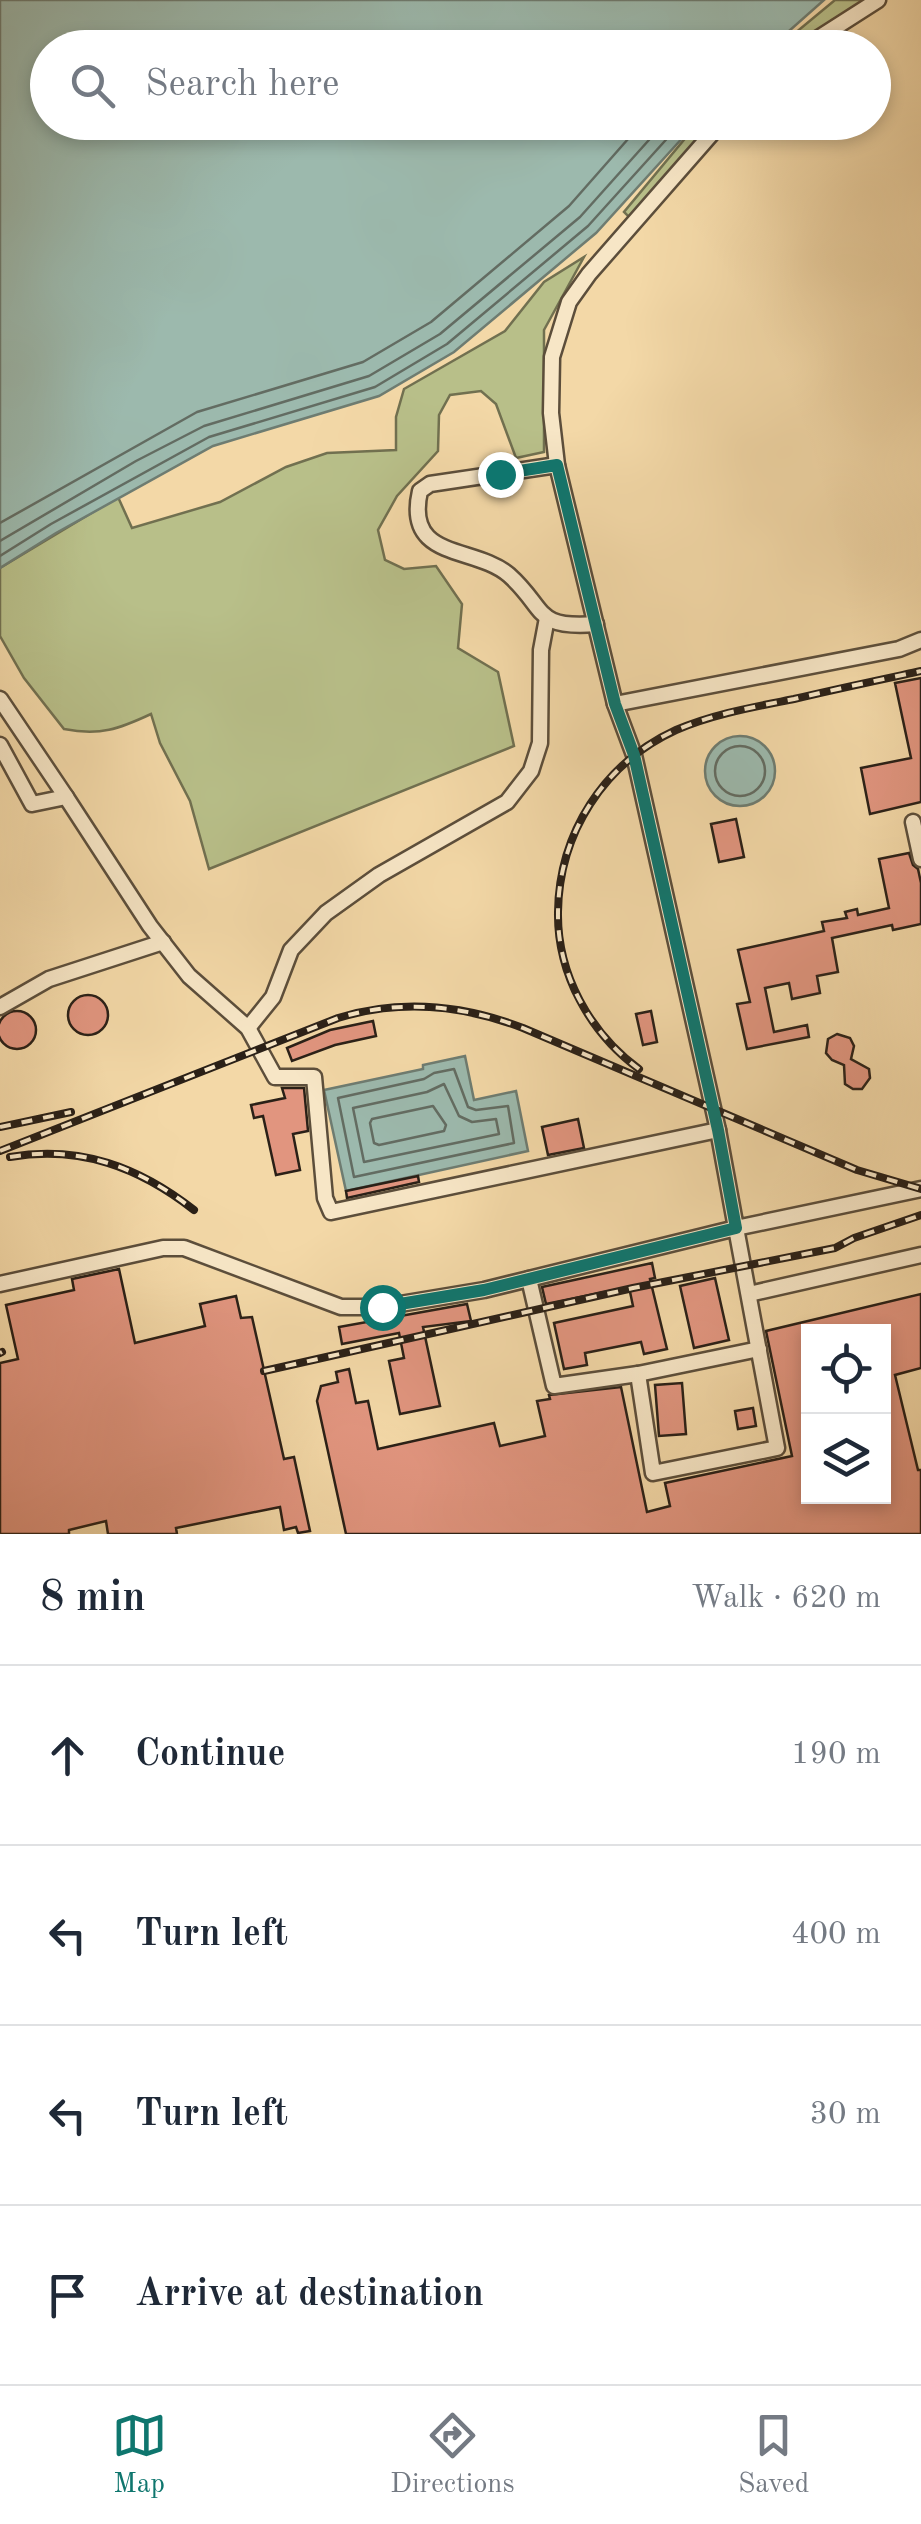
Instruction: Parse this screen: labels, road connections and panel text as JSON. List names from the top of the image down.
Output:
{
  "page": {
    "search": "Search here",
    "heading": ["8 min", "Walk · 620 m"],
    "list": [
      ["Continue", "190 m"],
      ["Turn left", "400 m"],
      ["Turn left", "30 m"],
      "Arrive at destination"
    ],
    "nav": ["Map", "Directions", "Saved"]
  }
}
